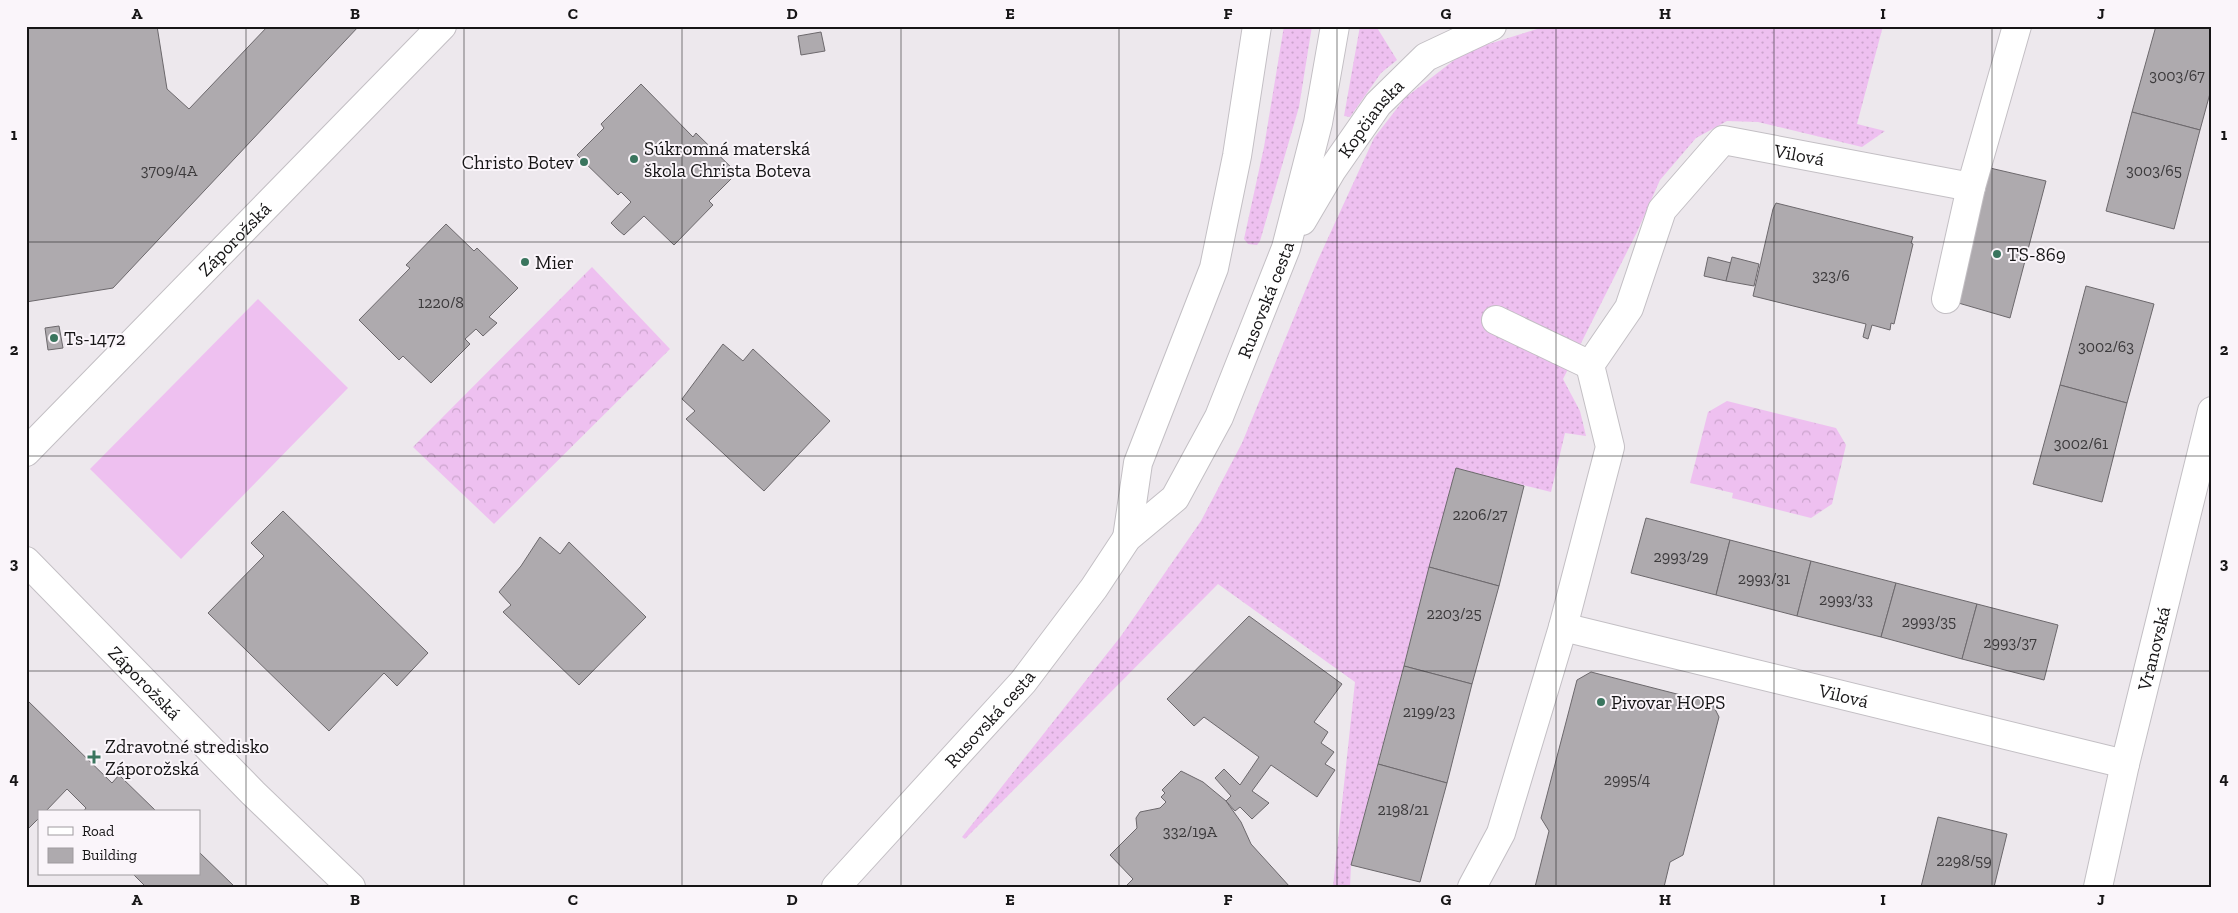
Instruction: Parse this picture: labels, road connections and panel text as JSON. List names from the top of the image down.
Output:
{
  "streets": {
    "street": [
      "Kopčianska",
      "Vilová",
      "Záporožská",
      "Rusovská cesta",
      "Vranovská"
    ]
  },
  "crossings": [
    ["Kopčianska", "Rusovská cesta"],
    ["Vilová", "Vranovská"]
  ],
  "places": {
    "other": [
      "Súkromná materská škola Christa Boteva",
      "Christo Botev",
      "TS-869",
      "Mier",
      "Ts-1472",
      "Pivovar HOPS"
    ],
    "health": ["Zdravotné stredisko Záporožská"]
  },
  "house_numbers": [
    "3003/67",
    "3709/4A",
    "3003/65",
    "323/6",
    "1220/8",
    "3002/63",
    "3002/61",
    "2206/27",
    "2993/29",
    "2993/31",
    "2993/33",
    "2203/25",
    "2993/35",
    "2993/37",
    "2199/23",
    "2995/4",
    "2198/21",
    "332/19A",
    "2298/59"
  ],
  "legend": ["Road", "Building"],
  "grid": {
    "columns": [
      "A",
      "B",
      "C",
      "D",
      "E",
      "F",
      "G",
      "H",
      "I",
      "J"
    ],
    "rows": [
      "1",
      "2",
      "3",
      "4"
    ]
  }
}
